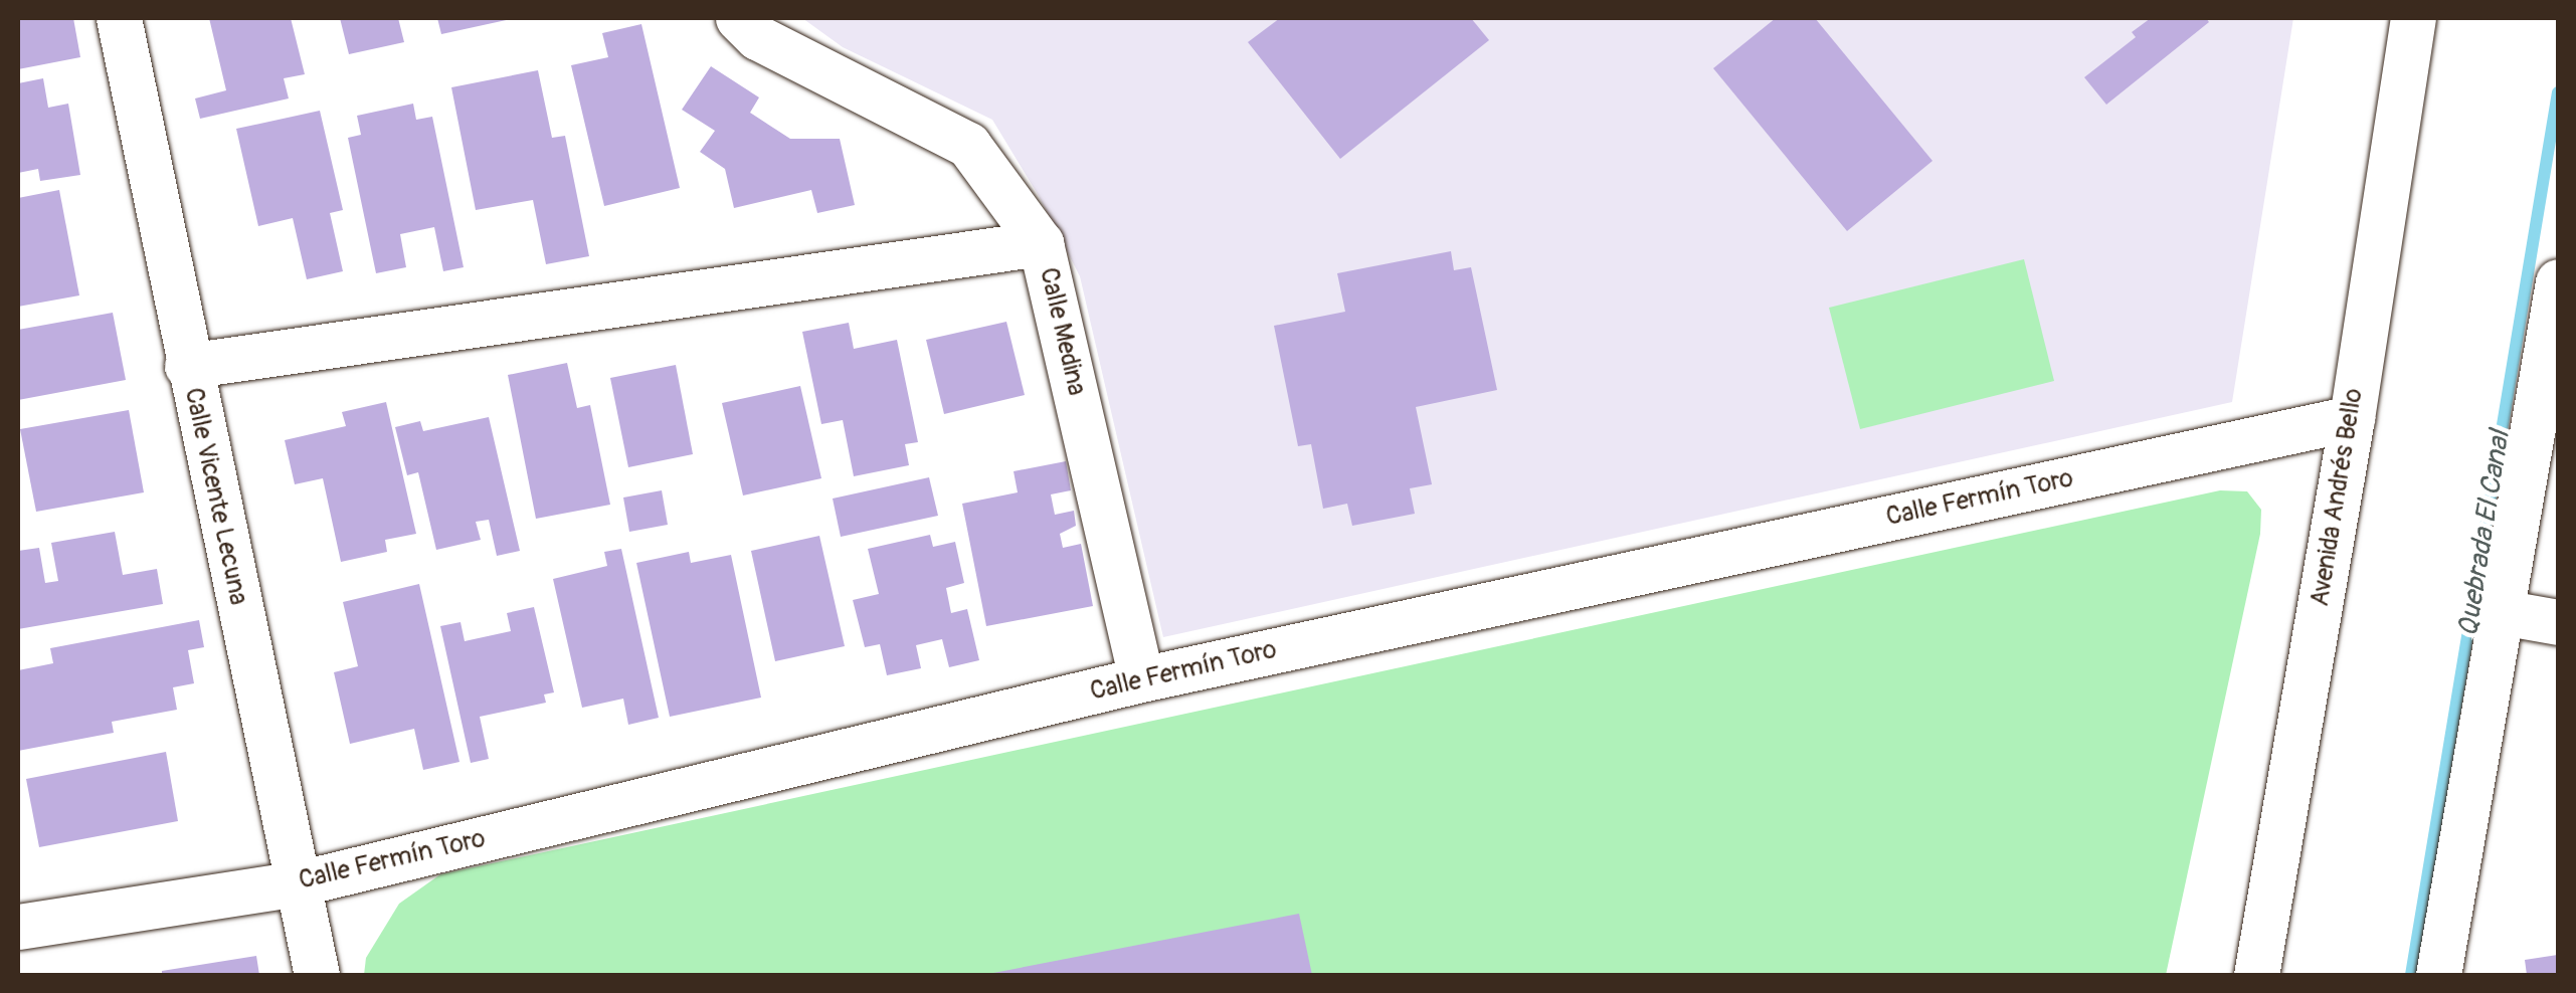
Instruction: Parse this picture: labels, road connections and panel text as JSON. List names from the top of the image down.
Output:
{
  "streets": {
    "street": [
      "Calle Medina",
      "Calle Vicente Lecuna",
      "Avenida Andrés Bello",
      "Calle Fermín Toro"
    ]
  },
  "crossings": [
    ["Calle Medina", "Calle Fermín Toro"],
    ["Calle Vicente Lecuna", "Calle Fermín Toro"],
    ["Avenida Andrés Bello", "Calle Fermín Toro"]
  ],
  "water": ["Quebrada El Canal"]
}
